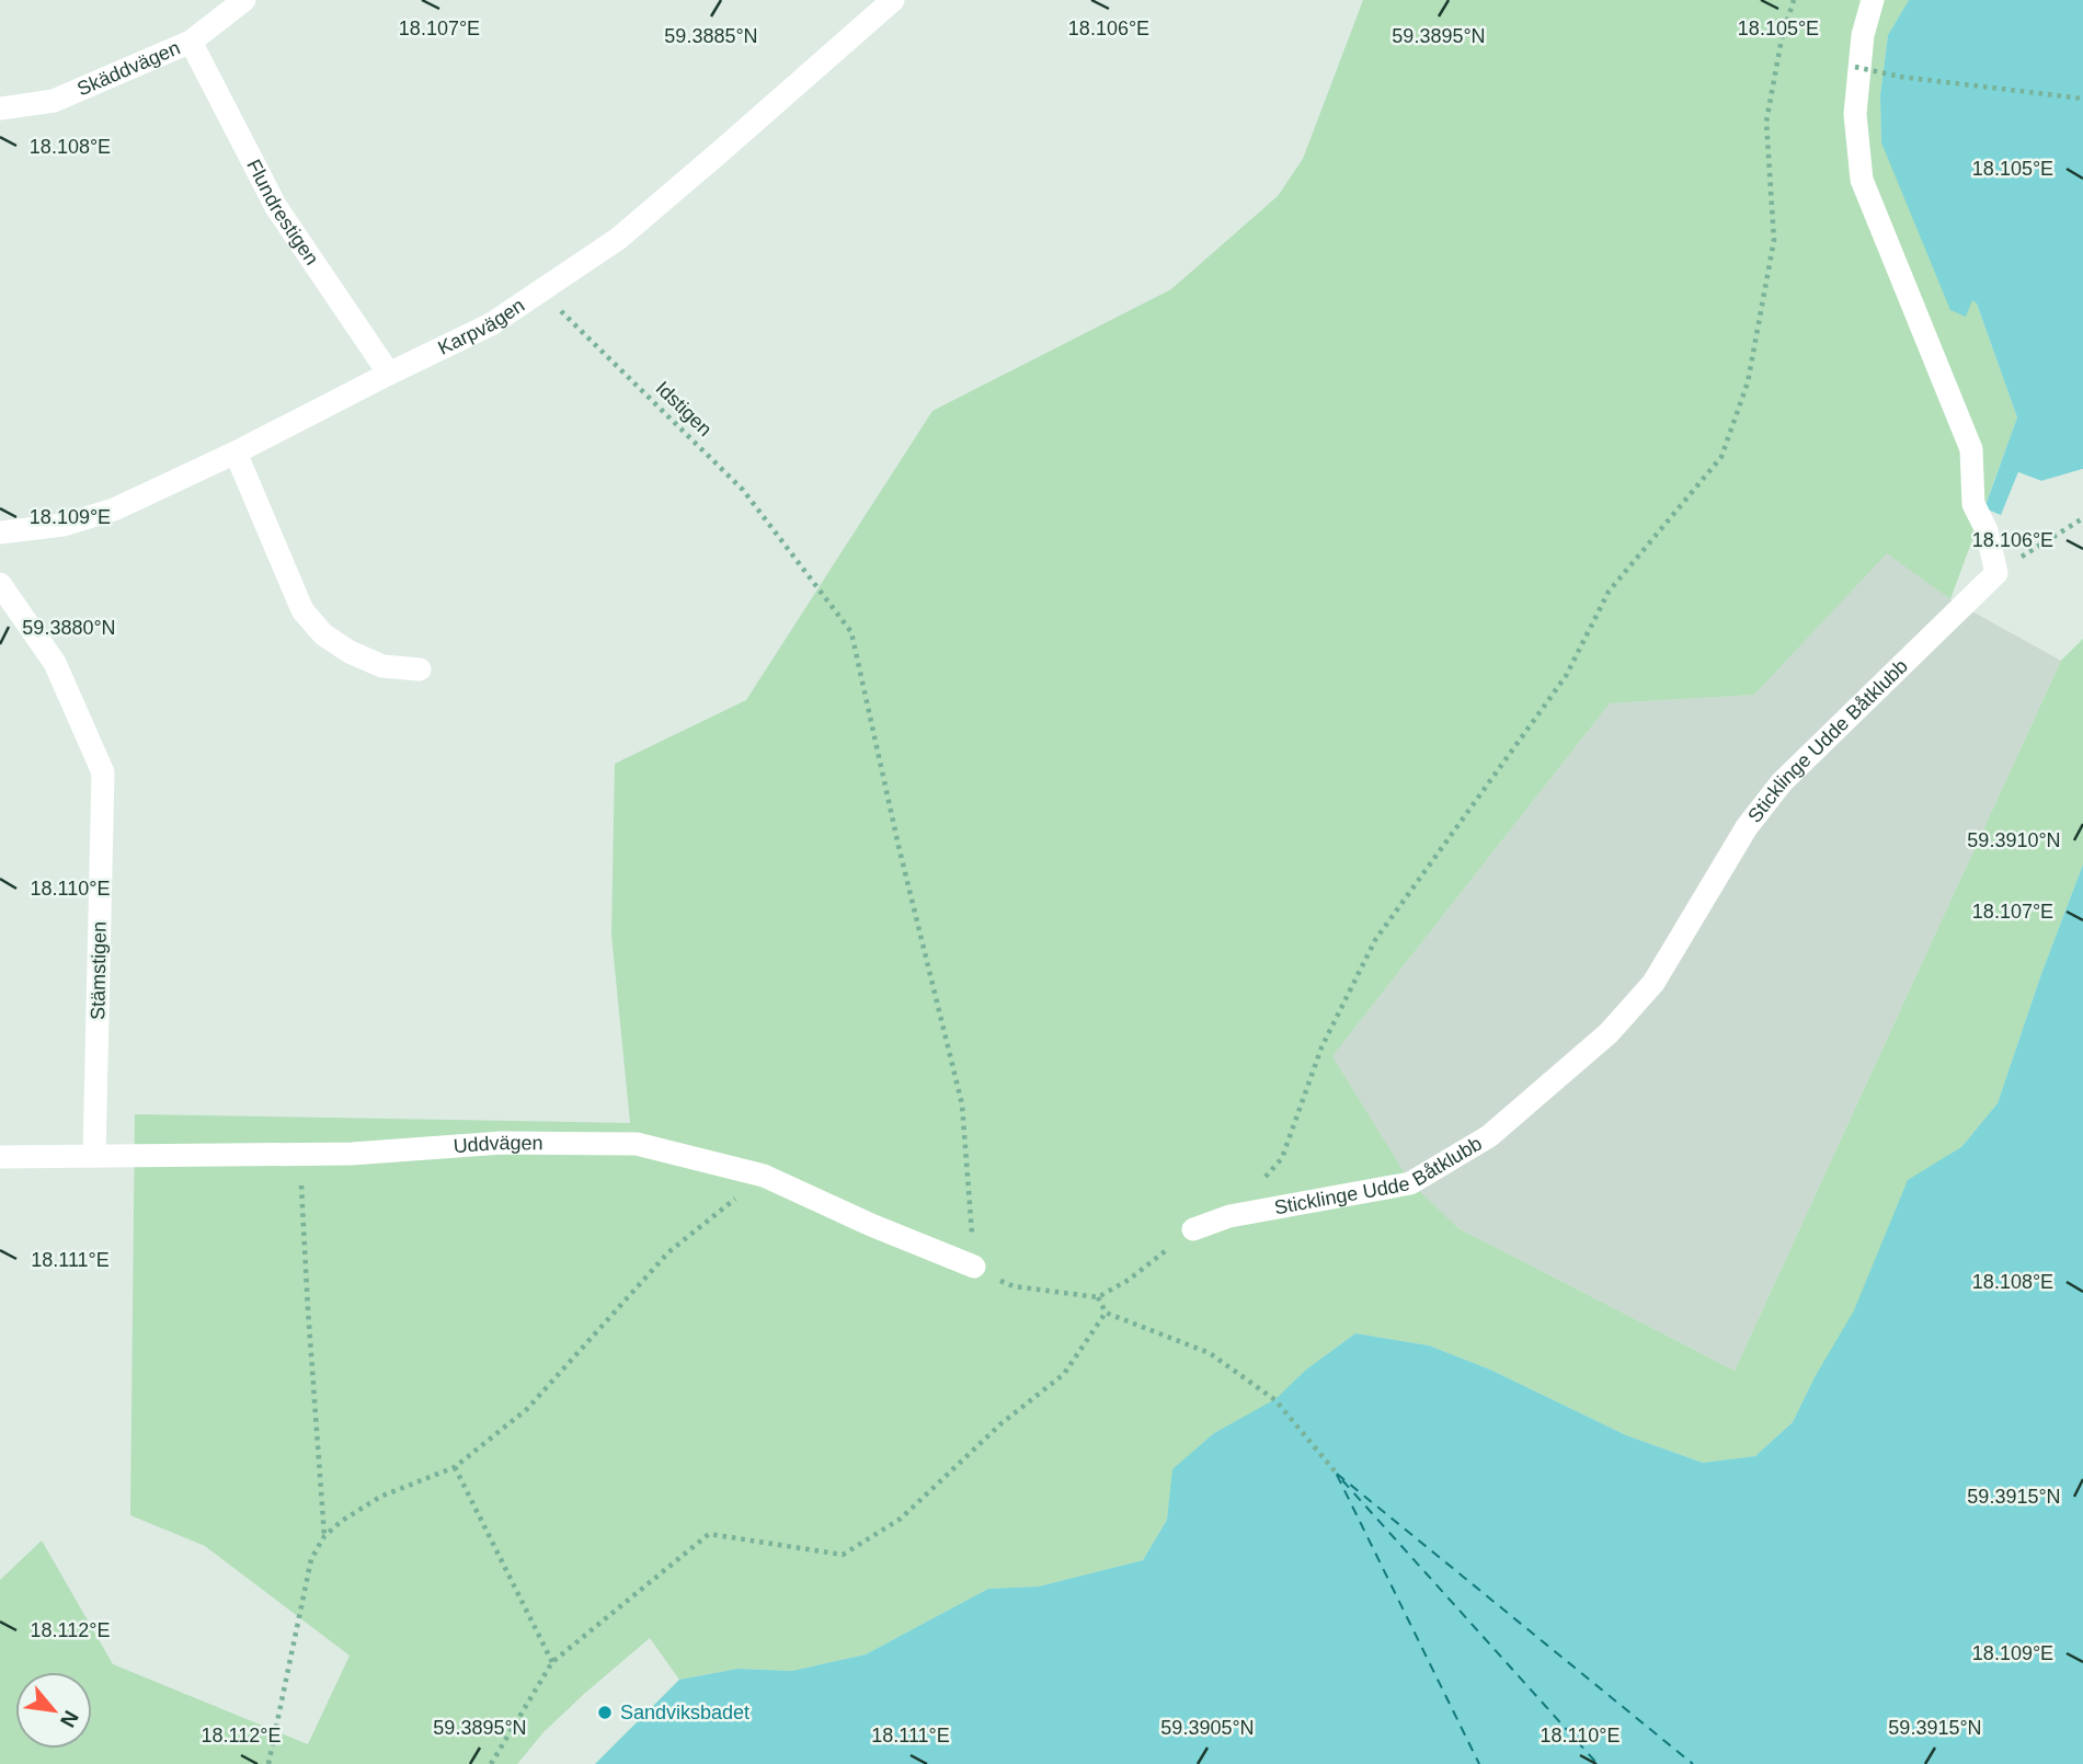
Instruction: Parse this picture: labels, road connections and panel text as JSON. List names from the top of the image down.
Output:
{
  "streets": {
    "street": [
      "Skäddvägen",
      "Flundrestigen",
      "Karpvägen",
      "Sticklinge Udde Båtklubb",
      "Stämstigen",
      "Uddvägen"
    ],
    "path": ["Idstigen"]
  },
  "crossings": [
    ["Skäddvägen", "Flundrestigen"],
    ["Flundrestigen", "Karpvägen"],
    ["Karpvägen", "Idstigen"],
    ["Idstigen", "Uddvägen"],
    ["Stämstigen", "Uddvägen"]
  ],
  "places": ["Sandviksbadet"],
  "north": "bottom right",
  "coordinates": [
    "18.105°E",
    "18.107°E",
    "18.106°E",
    "59.3885°N",
    "59.3895°N",
    "18.108°E",
    "18.109°E",
    "59.3880°N",
    "59.3910°N",
    "18.110°E",
    "18.111°E",
    "59.3915°N",
    "18.112°E",
    "59.3905°N"
  ]
}
